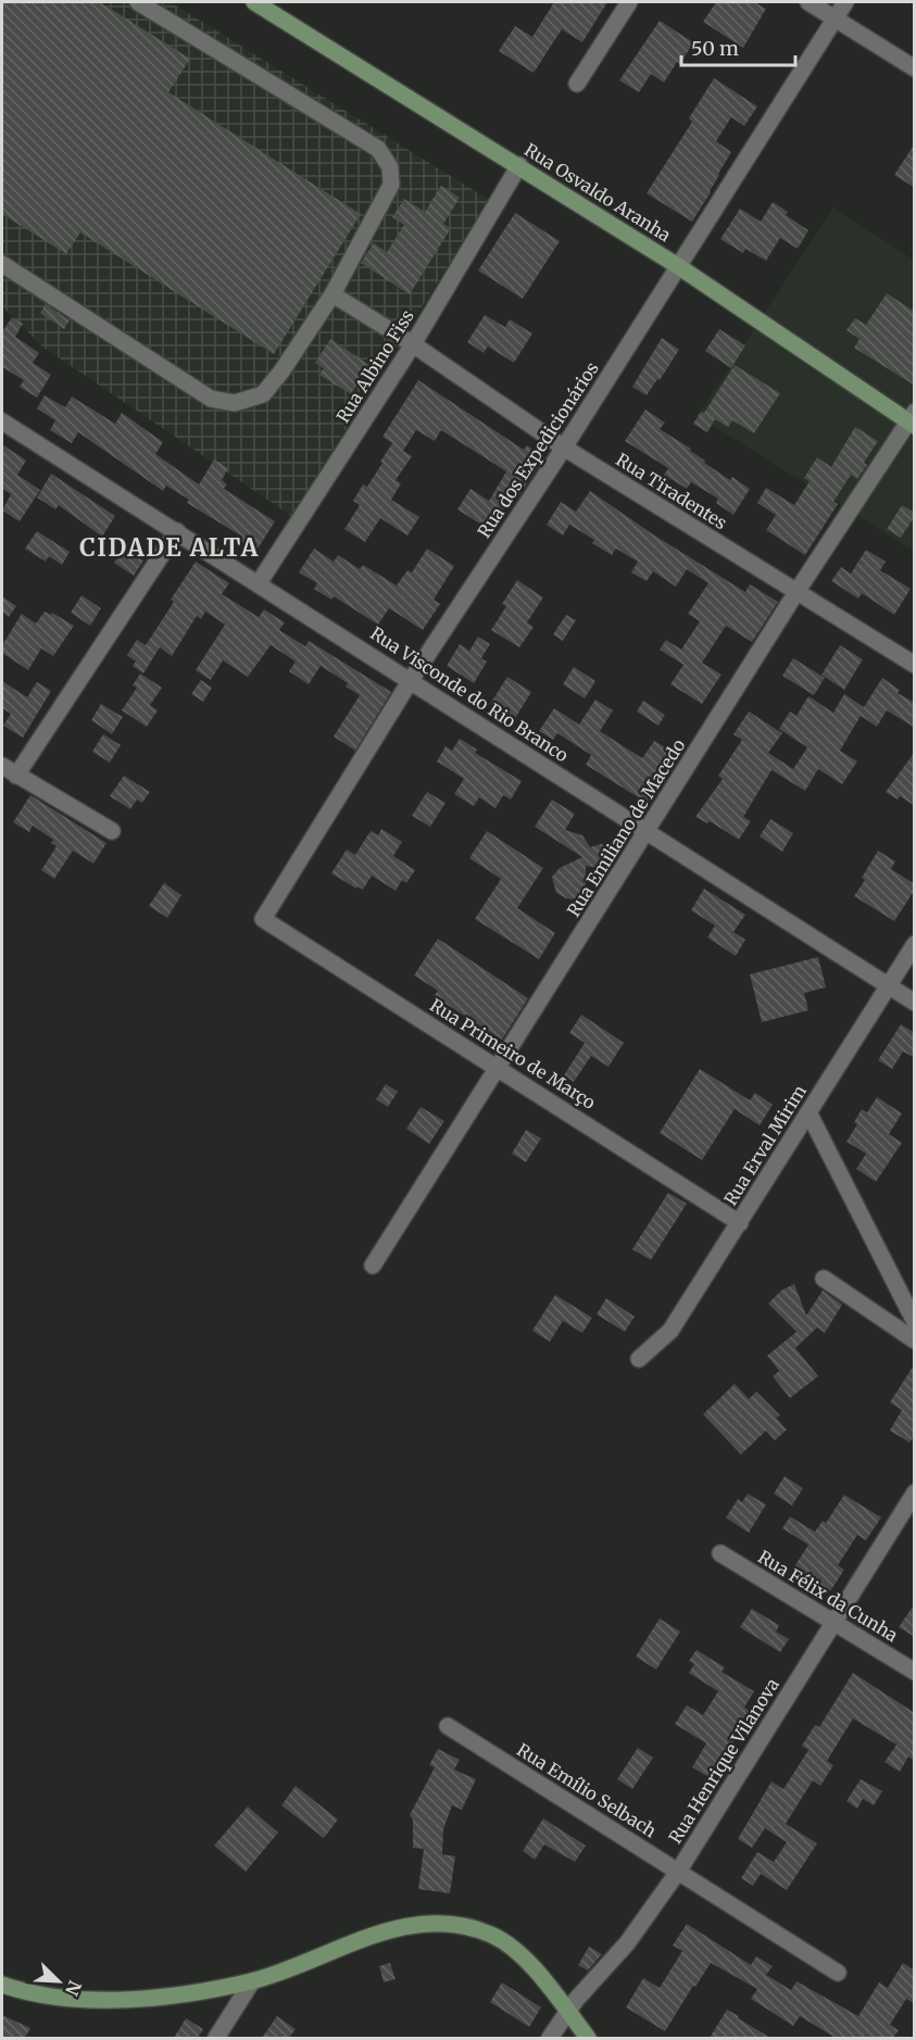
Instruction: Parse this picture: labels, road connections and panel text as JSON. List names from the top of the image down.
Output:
{
  "streets": {
    "main road": ["Rua Osvaldo Aranha"],
    "street": [
      "Rua Albino Fiss",
      "Rua dos Expedicionários",
      "Rua Tiradentes",
      "Rua Visconde do Rio Branco",
      "Rua Emiliano de Macedo",
      "Rua Primeiro de Março",
      "Rua Erval Mirim",
      "Rua Félix da Cunha",
      "Rua Henrique Vilanova",
      "Rua Emílio Selbach"
    ]
  },
  "crossings": [
    ["Rua Osvaldo Aranha", "Rua Albino Fiss"],
    ["Rua Osvaldo Aranha", "Rua dos Expedicionários"],
    ["Rua Osvaldo Aranha", "Rua Emiliano de Macedo"],
    ["Rua Albino Fiss", "Rua Tiradentes"],
    ["Rua Albino Fiss", "Rua Visconde do Rio Branco"],
    ["Rua dos Expedicionários", "Rua Tiradentes"],
    ["Rua dos Expedicionários", "Rua Visconde do Rio Branco"],
    ["Rua dos Expedicionários", "Rua Primeiro de Março"],
    ["Rua Tiradentes", "Rua Emiliano de Macedo"],
    ["Rua Visconde do Rio Branco", "Rua Emiliano de Macedo"],
    ["Rua Visconde do Rio Branco", "Rua Erval Mirim"],
    ["Rua Emiliano de Macedo", "Rua Primeiro de Março"],
    ["Rua Primeiro de Março", "Rua Erval Mirim"],
    ["Rua Félix da Cunha", "Rua Henrique Vilanova"],
    ["Rua Henrique Vilanova", "Rua Emílio Selbach"]
  ],
  "districts": ["CIDADE ALTA"],
  "scale_bar": "50 m",
  "north": "bottom right"
}
